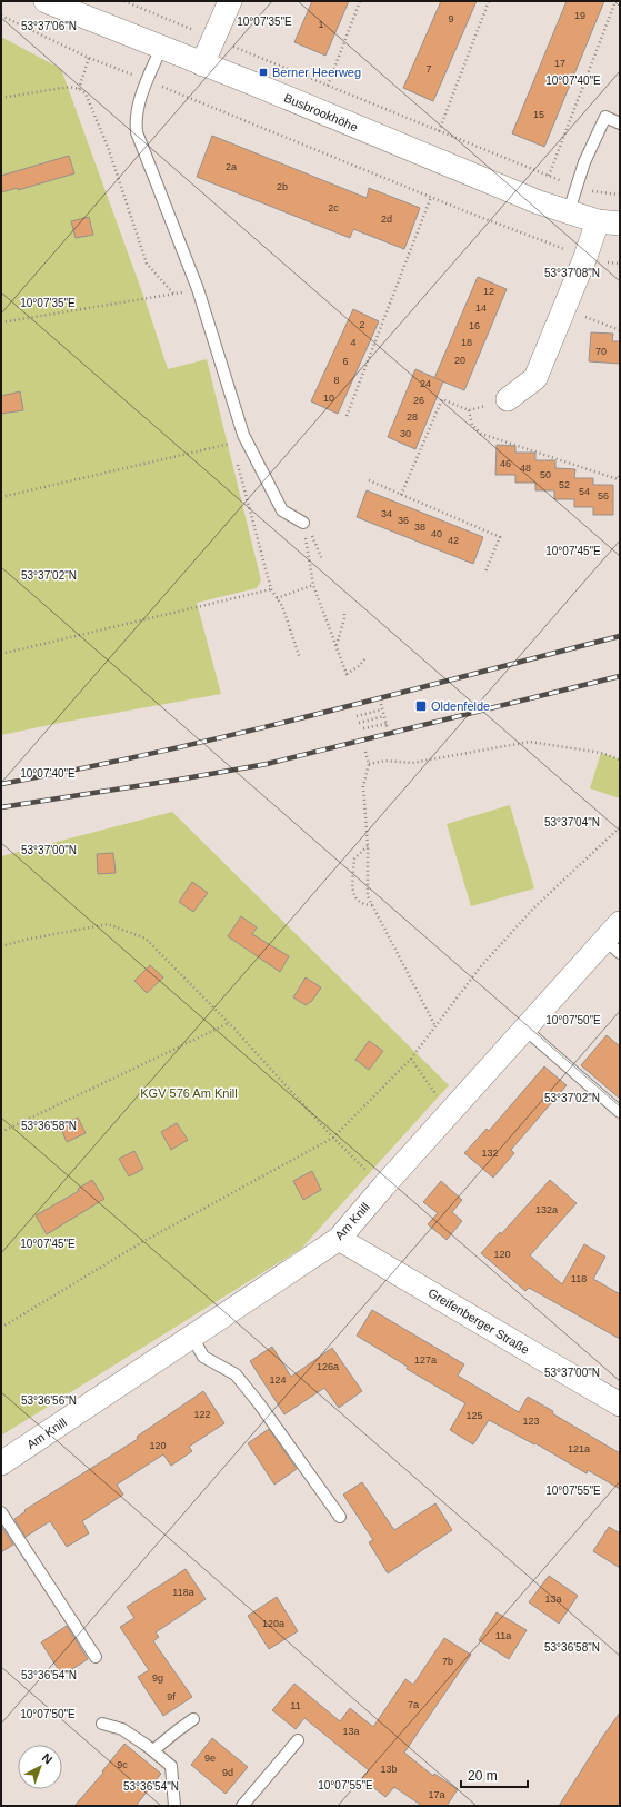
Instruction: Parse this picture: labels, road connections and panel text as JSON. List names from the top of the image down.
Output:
{
  "streets": {
    "street": ["Busbrookhöhe", "Am Knill", "Greifenberger Straße"]
  },
  "crossings": [
    ["Am Knill", "Greifenberger Straße"]
  ],
  "parks": ["KGV 576 Am Knill"],
  "places": {
    "transit": ["Berner Heerweg", "Oldenfelde"]
  },
  "house_numbers": [
    "19",
    "9",
    "1",
    "17",
    "7",
    "15",
    "2a",
    "2b",
    "2c",
    "2d",
    "12",
    "14",
    "2",
    "16",
    "4",
    "18",
    "70",
    "20",
    "6",
    "8",
    "24",
    "10",
    "26",
    "28",
    "30",
    "46",
    "48",
    "50",
    "52",
    "54",
    "56",
    "34",
    "36",
    "38",
    "40",
    "42",
    "132",
    "132a",
    "120",
    "118",
    "127a",
    "126a",
    "124",
    "122",
    "125",
    "123",
    "120",
    "121a",
    "118a",
    "13a",
    "120a",
    "11a",
    "7b",
    "9g",
    "9f",
    "7a",
    "11",
    "13a",
    "9e",
    "9c",
    "13b",
    "9d",
    "17a"
  ],
  "scale_bar": "20 m",
  "north": "top right",
  "coordinates": [
    "10°07'35\"E",
    "53°37'06\"N",
    "10°07'40\"E",
    "53°37'08\"N",
    "10°07'45\"E",
    "53°37'02\"N",
    "53°37'04\"N",
    "53°37'00\"N",
    "10°07'50\"E",
    "53°36'58\"N",
    "53°36'56\"N",
    "10°07'55\"E",
    "53°36'54\"N"
  ]
}
